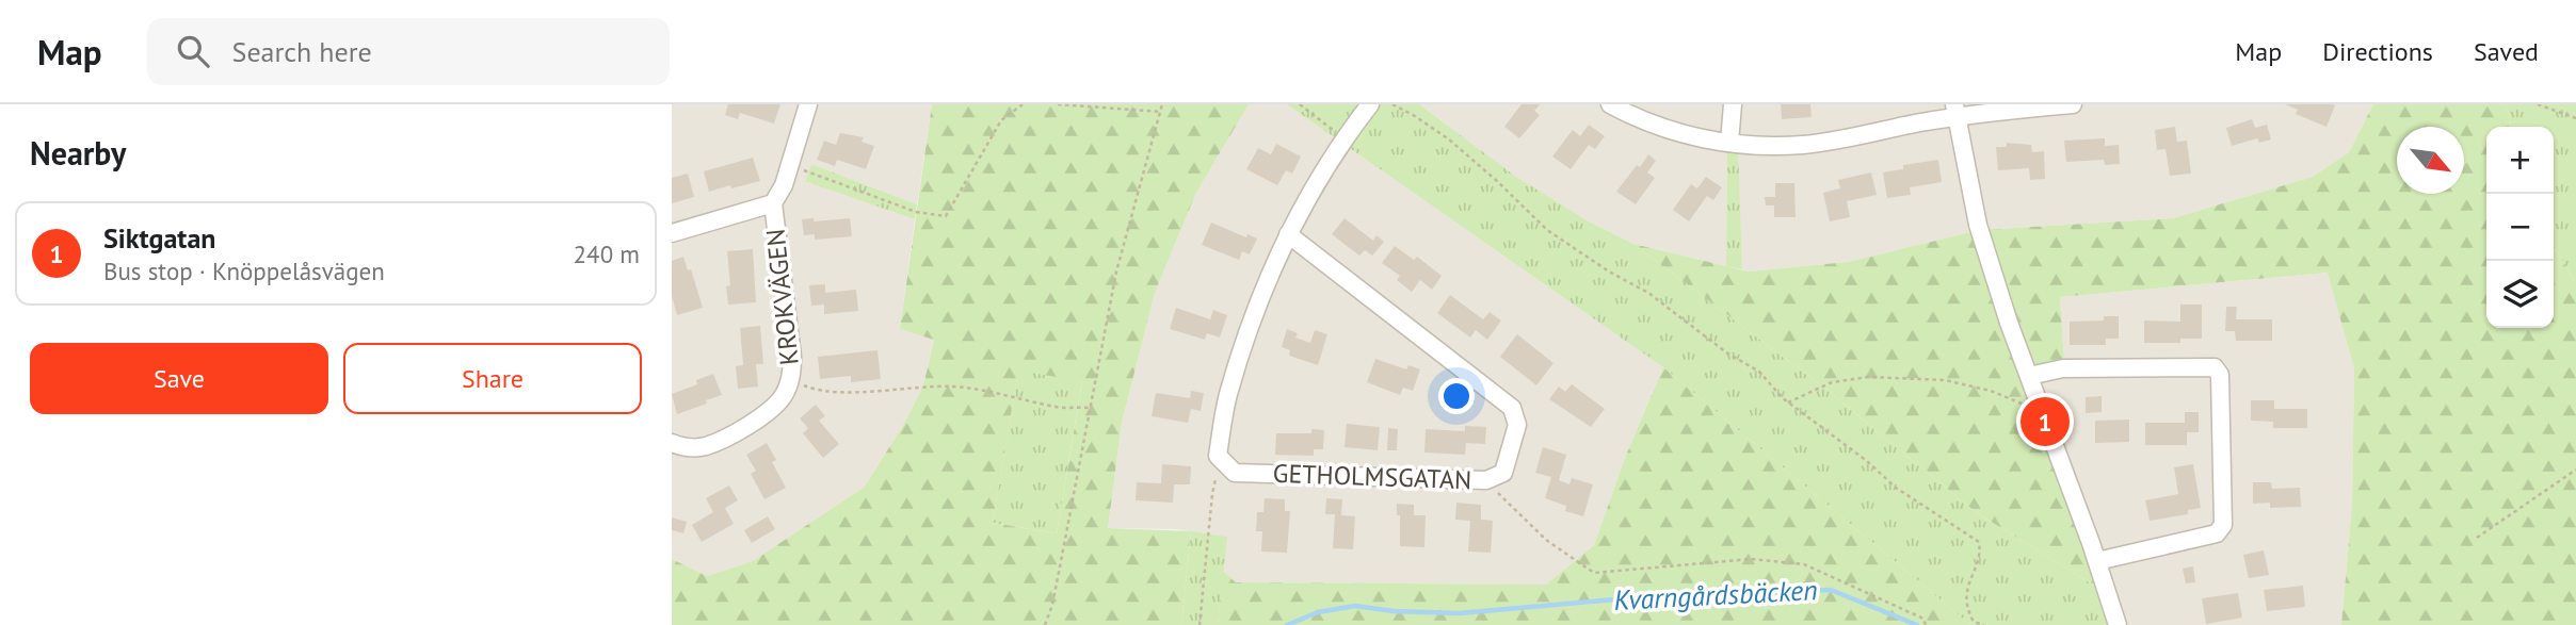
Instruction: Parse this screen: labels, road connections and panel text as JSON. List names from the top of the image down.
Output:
{
  "streets": {
    "street": ["KROKVÄGEN", "GETHOLMSGATAN"]
  },
  "water": ["Kvarngårdsbäcken"],
  "north": "bottom right",
  "page": {
    "header": "Map",
    "search": "Search here",
    "nav": ["Map", "Directions", "Saved"],
    "heading": "Nearby",
    "map_buttons": ["+", "−"],
    "list": [
      {
        "mark": "1",
        "name": "Siktgatan",
        "note": "Bus stop · Knöppelåsvägen",
        "value": "240 m"
      }
    ],
    "buttons": ["Save", "Share"],
    "pins": "1"
  }
}
